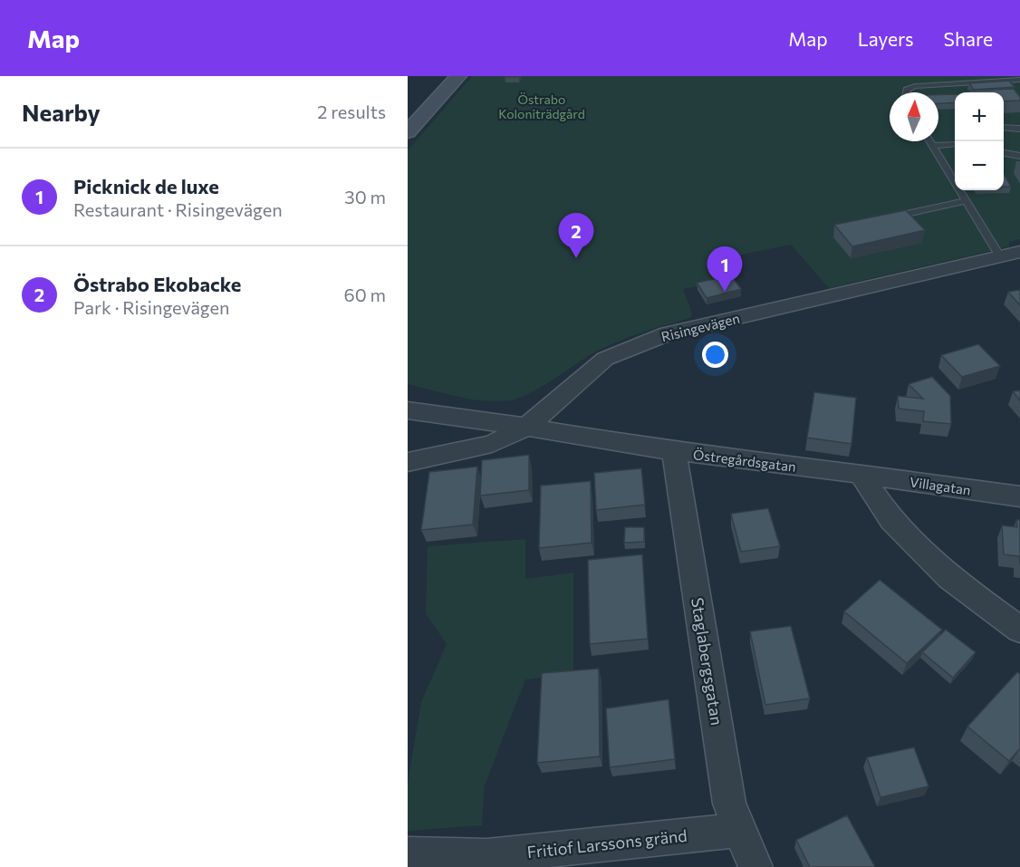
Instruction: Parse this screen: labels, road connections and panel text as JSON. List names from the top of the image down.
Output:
{
  "streets": {
    "street": [
      "Risingevägen",
      "Östregårdsgatan",
      "Villagatan",
      "Staglabergsgatan",
      "Fritiof Larssons gränd"
    ]
  },
  "crossings": [
    ["Risingevägen", "Östregårdsgatan"],
    ["Östregårdsgatan", "Villagatan"],
    ["Östregårdsgatan", "Staglabergsgatan"],
    ["Staglabergsgatan", "Fritiof Larssons gränd"]
  ],
  "parks": ["Östrabo Koloniträdgård"],
  "north": "top",
  "page": {
    "header": "Map",
    "nav": ["Map", "Layers", "Share"],
    "heading": ["Nearby", "2 results"],
    "map_buttons": ["+", "−"],
    "list": [
      {
        "mark": "1",
        "name": "Picknick de luxe",
        "note": "Restaurant · Risingevägen",
        "value": "30 m"
      },
      {
        "mark": "2",
        "name": "Östrabo Ekobacke",
        "note": "Park · Risingevägen",
        "value": "60 m"
      }
    ],
    "pins": ["2", "1"]
  }
}
